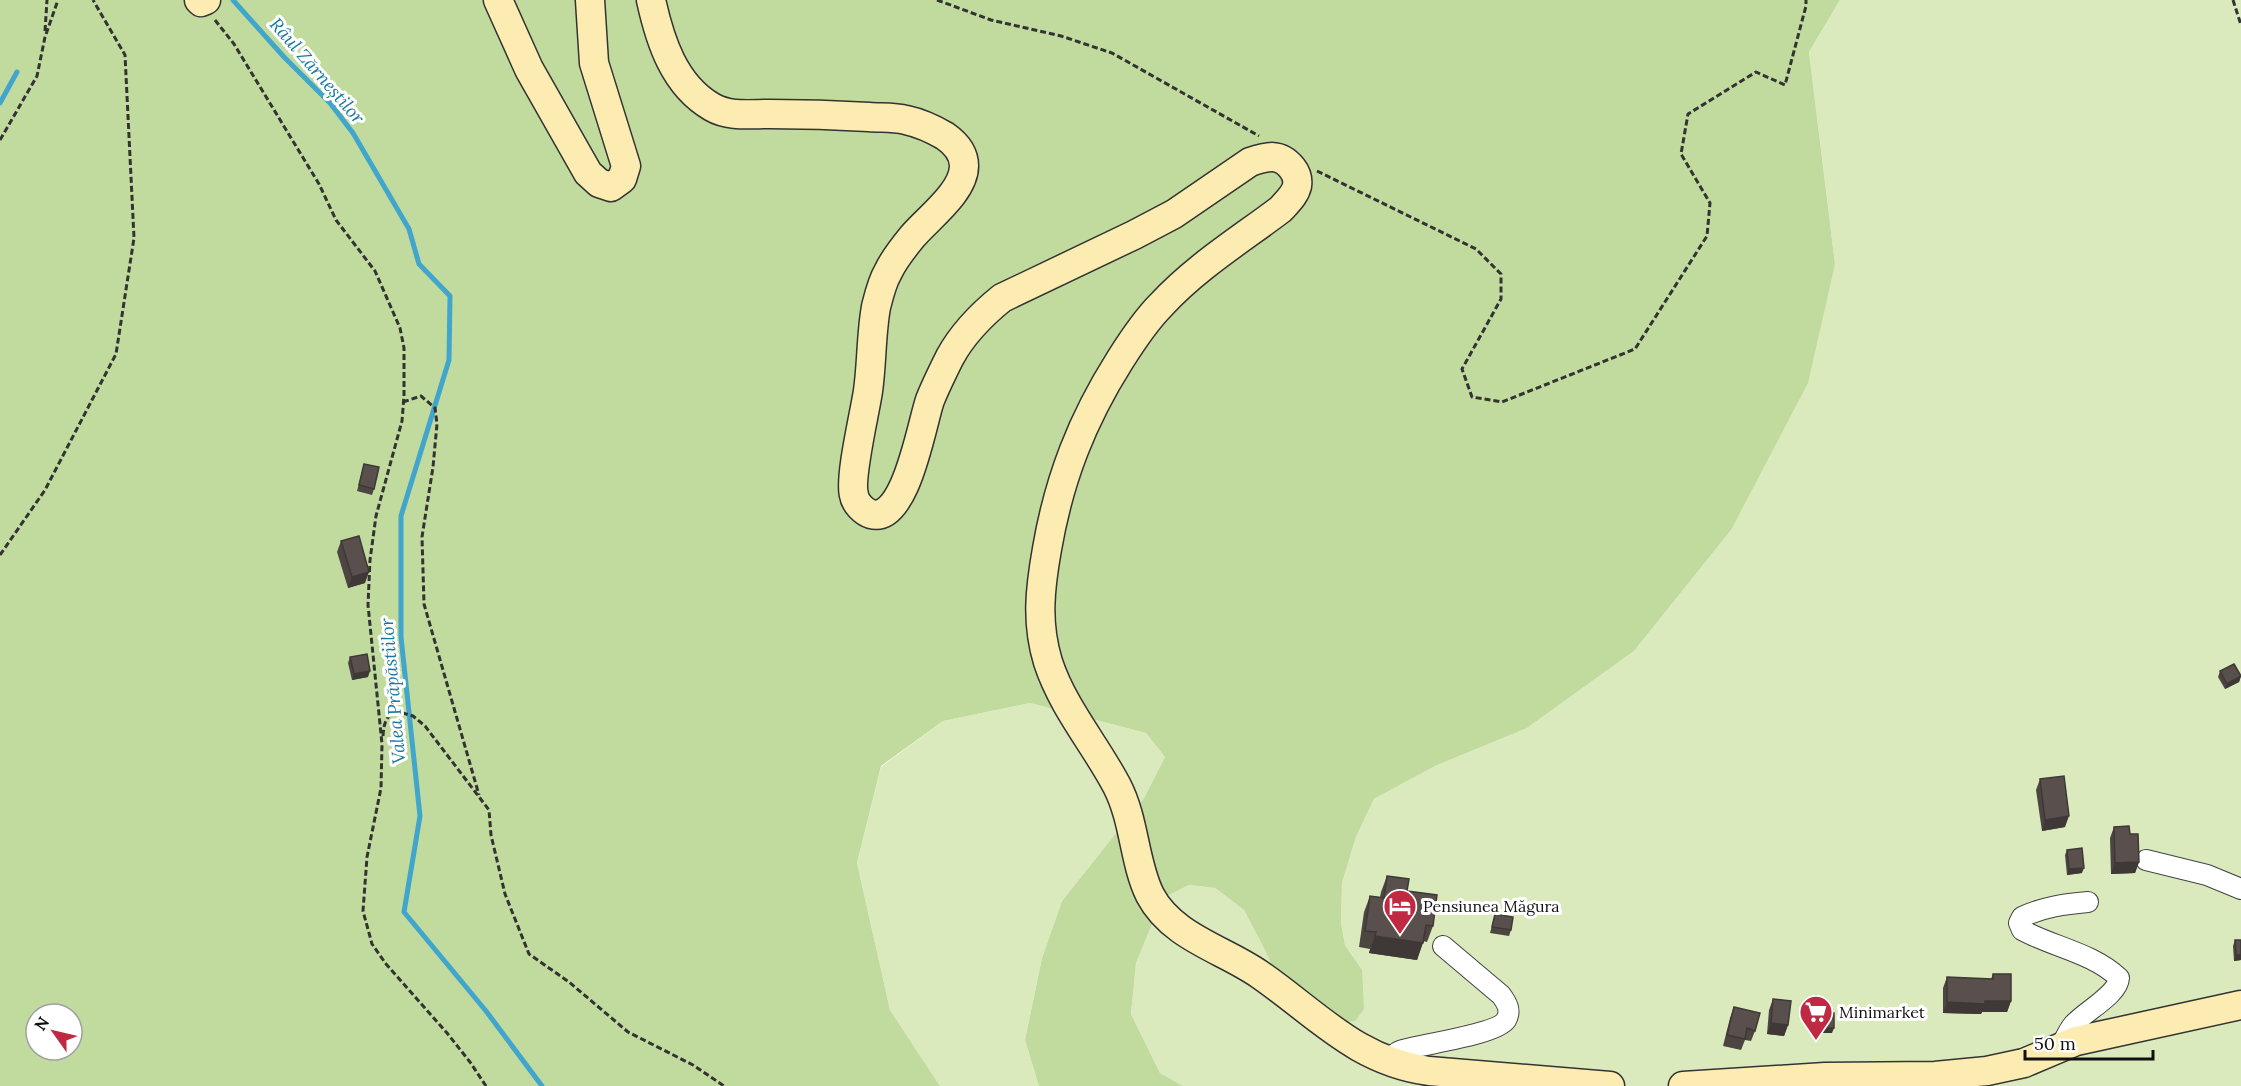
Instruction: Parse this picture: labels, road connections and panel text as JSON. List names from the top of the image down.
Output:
{
  "water": ["Râul Zărneștilor", "Valea Prăpăstiilor"],
  "places": {
    "hotel": ["Pensiunea Măgura"],
    "supermarket": ["Minimarket"]
  },
  "scale_bar": "50 m",
  "north": "top left"
}
